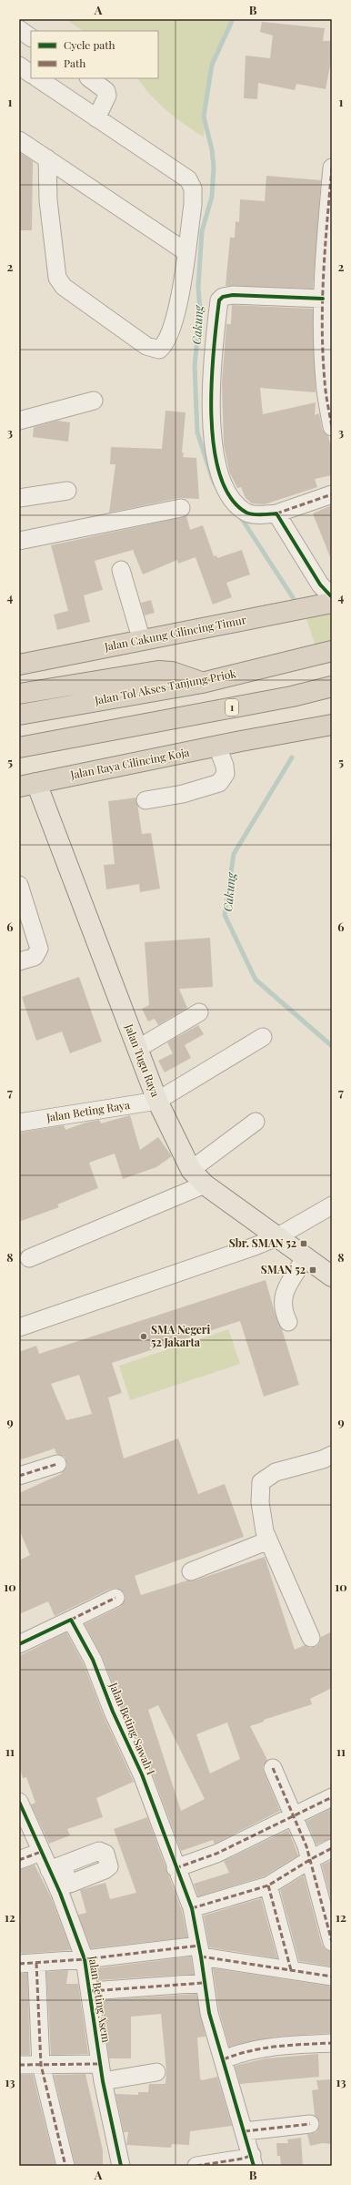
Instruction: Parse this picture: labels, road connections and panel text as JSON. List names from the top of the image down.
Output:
{
  "streets": {
    "highway": [
      "Jalan Cakung Cilincing Timur",
      "Jalan Tol Akses Tanjung Priok",
      "1",
      "Jalan Raya Cilincing Koja"
    ],
    "main road": ["Jalan Tugu Raya"],
    "street": ["Jalan Beting Raya", "Jalan Beting Sawah I", "Jalan Beting Asem"]
  },
  "crossings": [
    ["Jalan Raya Cilincing Koja", "Jalan Tugu Raya"],
    ["Jalan Tugu Raya", "Jalan Beting Raya"]
  ],
  "water": ["Cakung"],
  "places": {
    "transit": ["Sbr. SMAN 52", "SMAN 52"],
    "other": ["SMA Negeri 52 Jakarta"]
  },
  "legend": ["Cycle path", "Path"],
  "grid": {
    "columns": ["A", "B"],
    "rows": [
      "1",
      "2",
      "3",
      "4",
      "5",
      "6",
      "7",
      "8",
      "9",
      "10",
      "11",
      "12",
      "13"
    ]
  }
}
